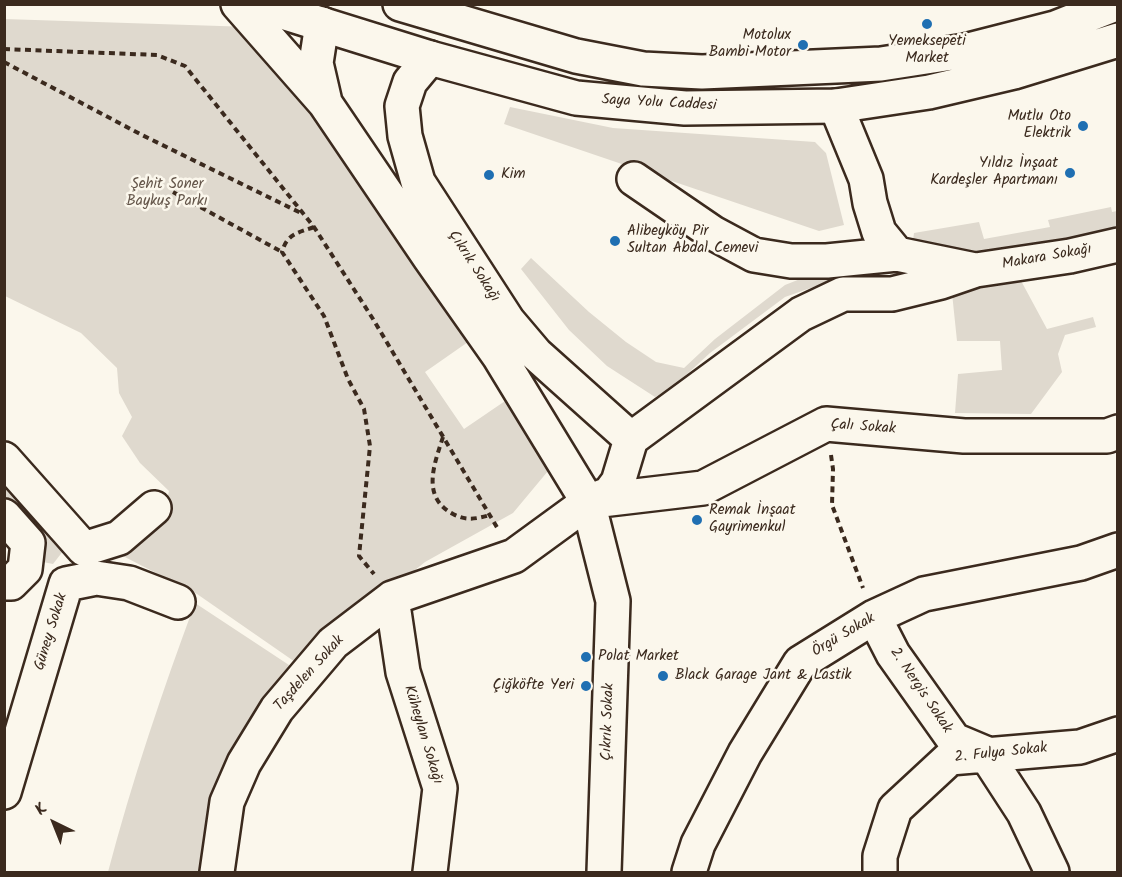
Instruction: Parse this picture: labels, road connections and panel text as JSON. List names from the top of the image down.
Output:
{
  "streets": {
    "street": [
      "Saya Yolu Caddesi",
      "Makara Sokağı",
      "Çıkrık Sokağı",
      "Çalı Sokak",
      "Güney Sokak",
      "Örgü Sokak",
      "Taşdelen Sokak",
      "2. Nergis Sokak",
      "Çıkrık Sokak",
      "Küheylan Sokağı",
      "2. Fulya Sokak"
    ]
  },
  "crossings": [
    ["Saya Yolu Caddesi", "Çıkrık Sokağı"],
    ["Çıkrık Sokağı", "Taşdelen Sokak"],
    ["Çalı Sokak", "Taşdelen Sokak"],
    ["Çalı Sokak", "Çıkrık Sokak"],
    ["Örgü Sokak", "2. Nergis Sokak"],
    ["Taşdelen Sokak", "Çıkrık Sokak"],
    ["Taşdelen Sokak", "Küheylan Sokağı"],
    ["2. Nergis Sokak", "2. Fulya Sokak"]
  ],
  "parks": ["Şehit Soner Baykuş Parkı"],
  "places": [
    "Yemeksepeti Market",
    "Motolux Bambi Motor",
    "Mutlu Oto Elektrik",
    "Yıldız İnşaat Kardeşler Apartmanı",
    "Kim",
    "Alibeyköy Pir Sultan Abdal Cemevi",
    "Remak İnşaat Gayrimenkul",
    "Polat Market",
    "Black Garage Jant & Lastik",
    "Çiğköfte Yeri"
  ],
  "north": "top left"
}
